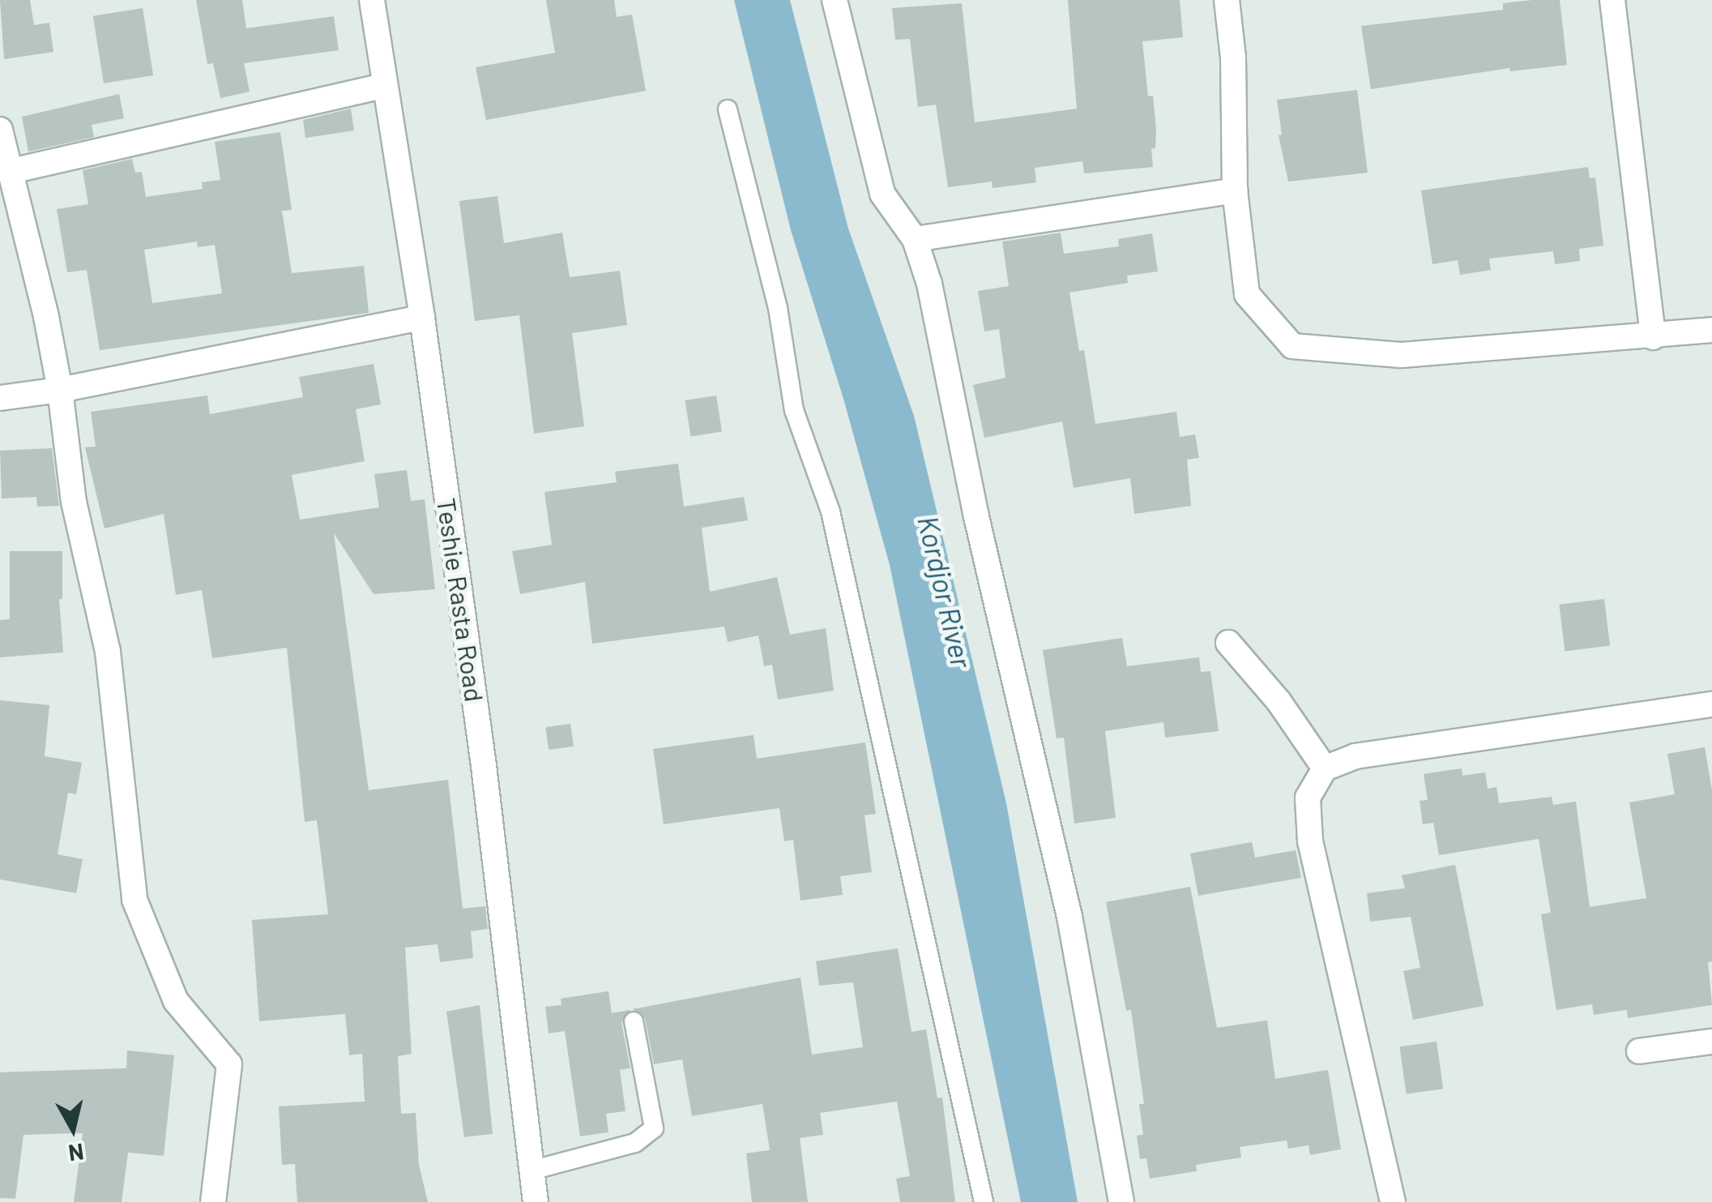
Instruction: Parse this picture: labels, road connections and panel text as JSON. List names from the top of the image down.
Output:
{
  "streets": {
    "street": ["Teshie Rasta Road"]
  },
  "water": ["Kordjor River"],
  "north": "bottom"
}
